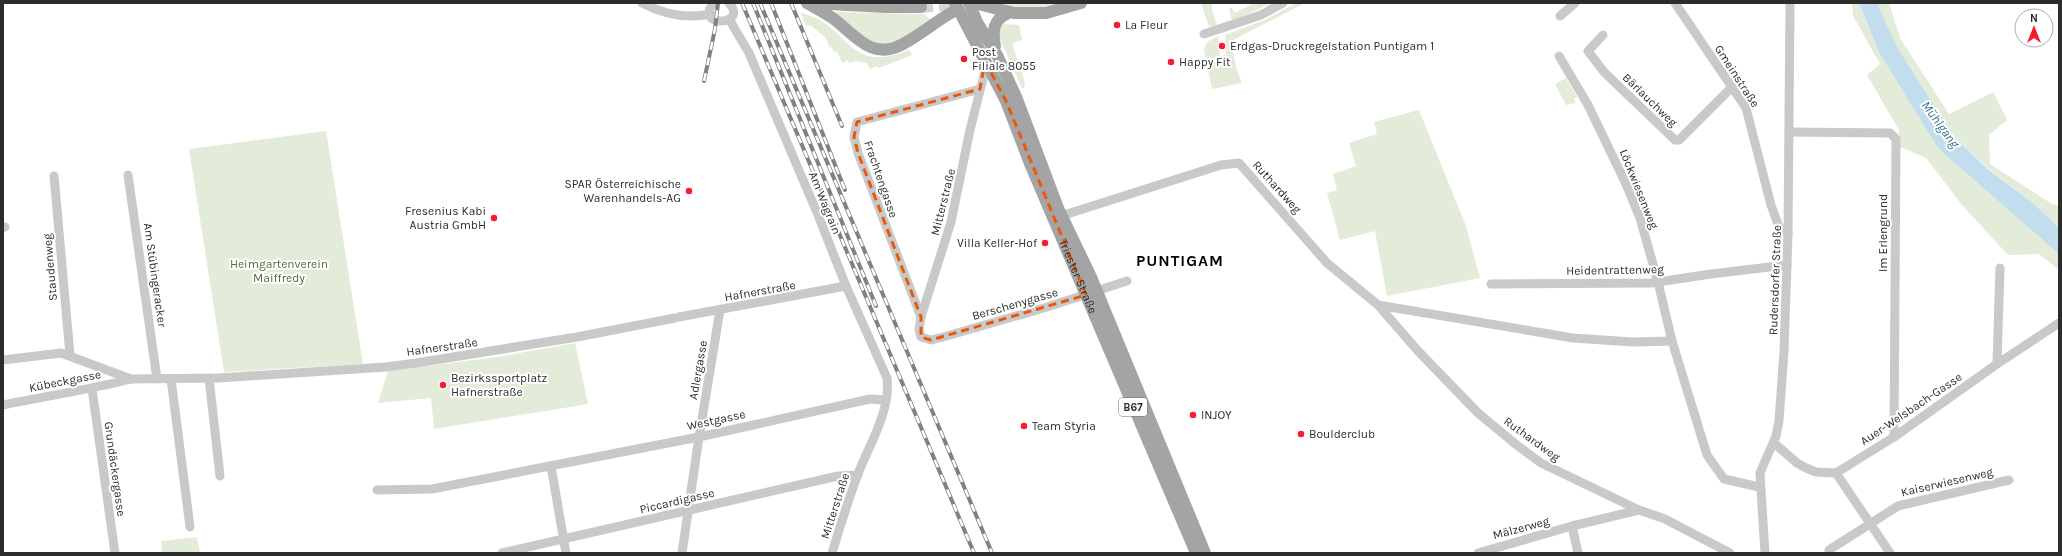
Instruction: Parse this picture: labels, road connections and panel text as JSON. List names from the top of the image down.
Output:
{
  "streets": {
    "main road": ["Triester Straße", "B67"],
    "street": [
      "Gmeinstraße",
      "Bärlauchweg",
      "Frachtengasse",
      "Ruthardweg",
      "Löckwiesenweg",
      "Mitterstraße",
      "Am Wagrain",
      "Im Erlengrund",
      "Staudenweg",
      "Heidentrattenweg",
      "Am Stübingeracker",
      "Rudersdorfer Straße",
      "Hafnerstraße",
      "Berschenygasse",
      "Adlergasse",
      "Kübeckgasse",
      "Auer-Welsbach-Gasse",
      "Westgasse",
      "Grundäckergasse",
      "Kaiserwiesenweg",
      "Piccardigasse",
      "Mälzerweg"
    ]
  },
  "crossings": [
    ["Gmeinstraße", "Bärlauchweg"],
    ["Gmeinstraße", "Rudersdorfer Straße"],
    ["Frachtengasse", "Mitterstraße"],
    ["Ruthardweg", "Löckwiesenweg"],
    ["Ruthardweg", "Triester Straße"],
    ["Ruthardweg", "Mälzerweg"],
    ["Löckwiesenweg", "Heidentrattenweg"],
    ["Löckwiesenweg", "Rudersdorfer Straße"],
    ["Mitterstraße", "Am Wagrain"],
    ["Mitterstraße", "Triester Straße"],
    ["Mitterstraße", "Berschenygasse"],
    ["Mitterstraße", "Westgasse"],
    ["Mitterstraße", "Piccardigasse"],
    ["Am Wagrain", "Hafnerstraße"],
    ["Am Wagrain", "Westgasse"],
    ["Im Erlengrund", "Rudersdorfer Straße"],
    ["Im Erlengrund", "Auer-Welsbach-Gasse"],
    ["Staudenweg", "Hafnerstraße"],
    ["Heidentrattenweg", "Rudersdorfer Straße"],
    ["Am Stübingeracker", "Hafnerstraße"],
    ["Triester Straße", "Berschenygasse"],
    ["Hafnerstraße", "Adlergasse"],
    ["Hafnerstraße", "Kübeckgasse"],
    ["Adlergasse", "Westgasse"],
    ["Adlergasse", "Piccardigasse"],
    ["Kübeckgasse", "Grundäckergasse"]
  ],
  "districts": ["PUNTIGAM"],
  "water": ["Mühlgang"],
  "parks": ["Heimgartenverein Maiffredy"],
  "places": [
    "La Fleur",
    "Erdgas-Druckregelstation Puntigam 1",
    "Post Filiale 8055",
    "Happy Fit",
    "SPAR Österreichische Warenhandels-AG",
    "Fresenius Kabi Austria GmbH",
    "Villa Keller-Hof",
    "Bezirkssportplatz Hafnerstraße",
    "INJOY",
    "Team Styria",
    "Boulderclub"
  ],
  "north": "top"
}
